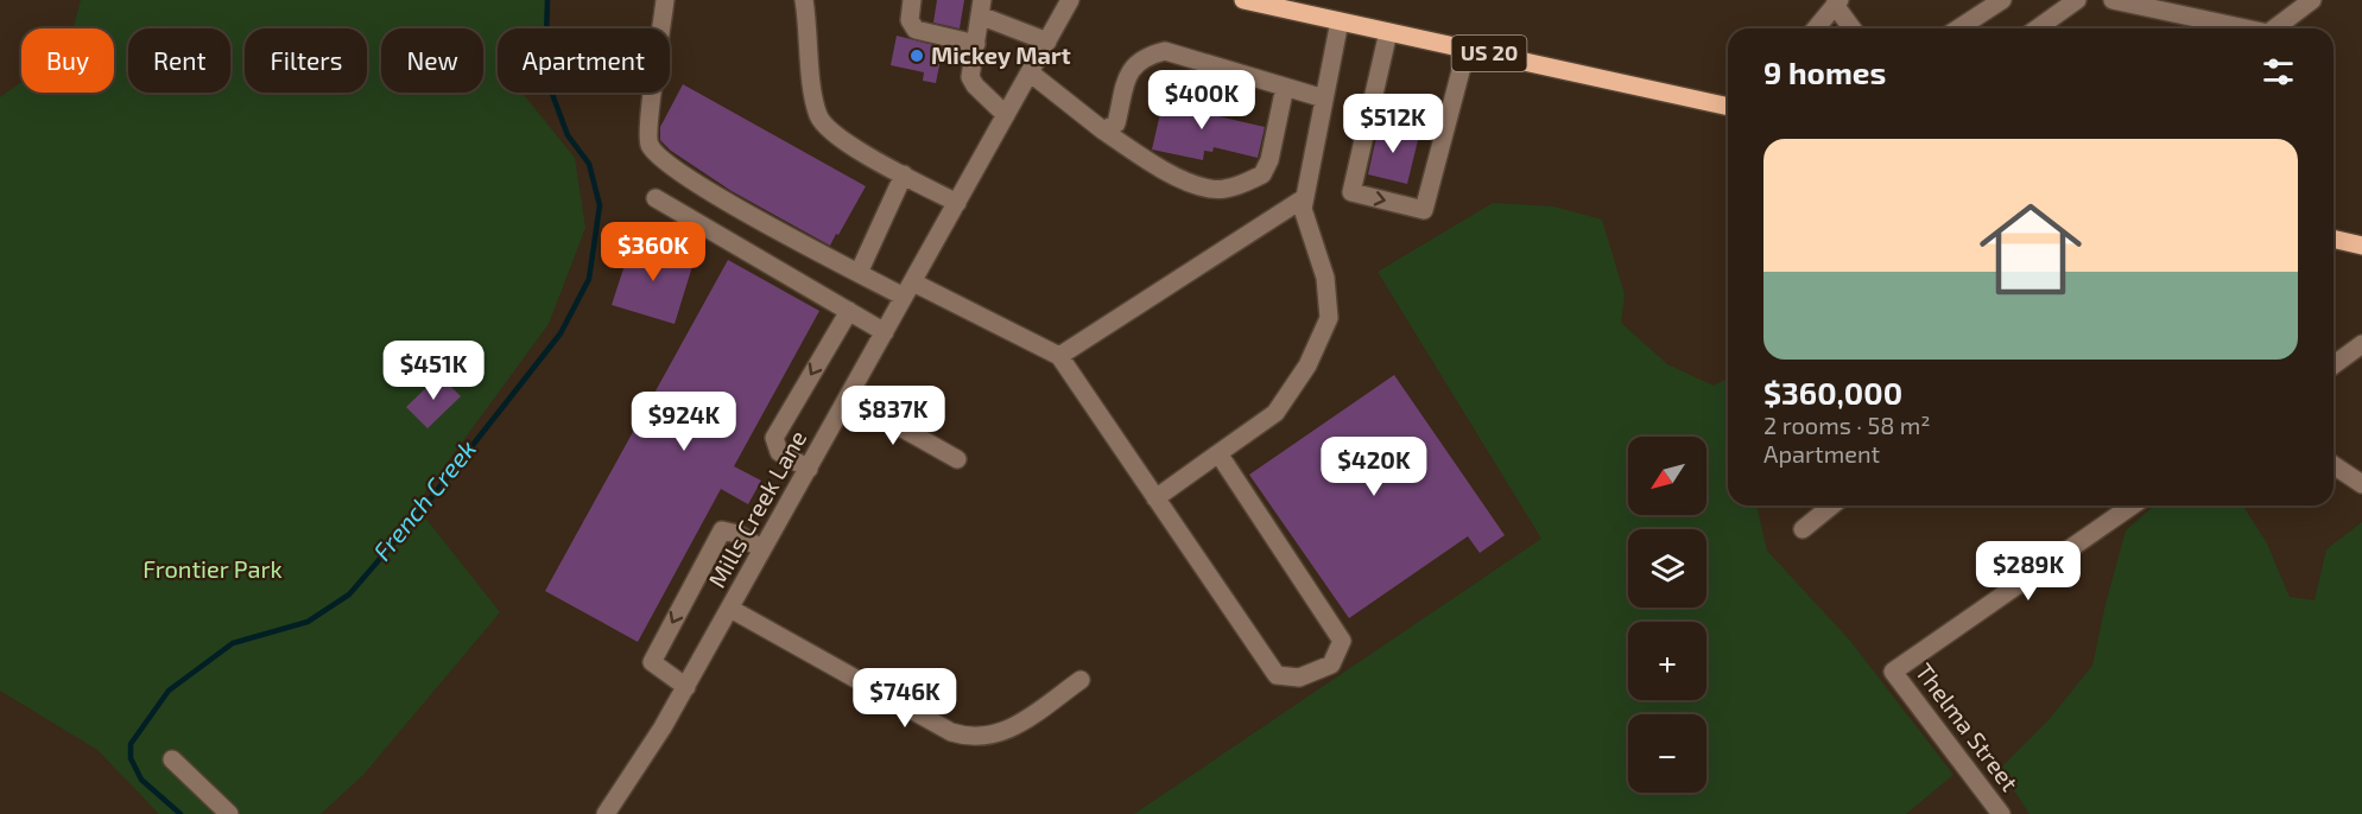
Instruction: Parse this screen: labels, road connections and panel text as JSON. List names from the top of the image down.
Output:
{
  "streets": {
    "main road": ["US 20"],
    "street": ["Mills Creek Lane", "Thelma Street"]
  },
  "water": ["French Creek"],
  "parks": ["Frontier Park"],
  "places": ["Mickey Mart"],
  "north": "bottom left",
  "page": {
    "chip": [
      "Buy",
      "Rent",
      "Filters",
      "New",
      "Apartment"
    ],
    "heading": "9 homes",
    "price": [
      "$400K",
      "$512K",
      "$360K",
      "$451K",
      "$837K",
      "$924K",
      "$420K",
      "$289K",
      "$746K"
    ],
    "list": [
      {
        "name": "$360,000",
        "note": "2 rooms · 58 m² · Apartment"
      }
    ],
    "map_buttons": ["+", "−"]
  }
}
